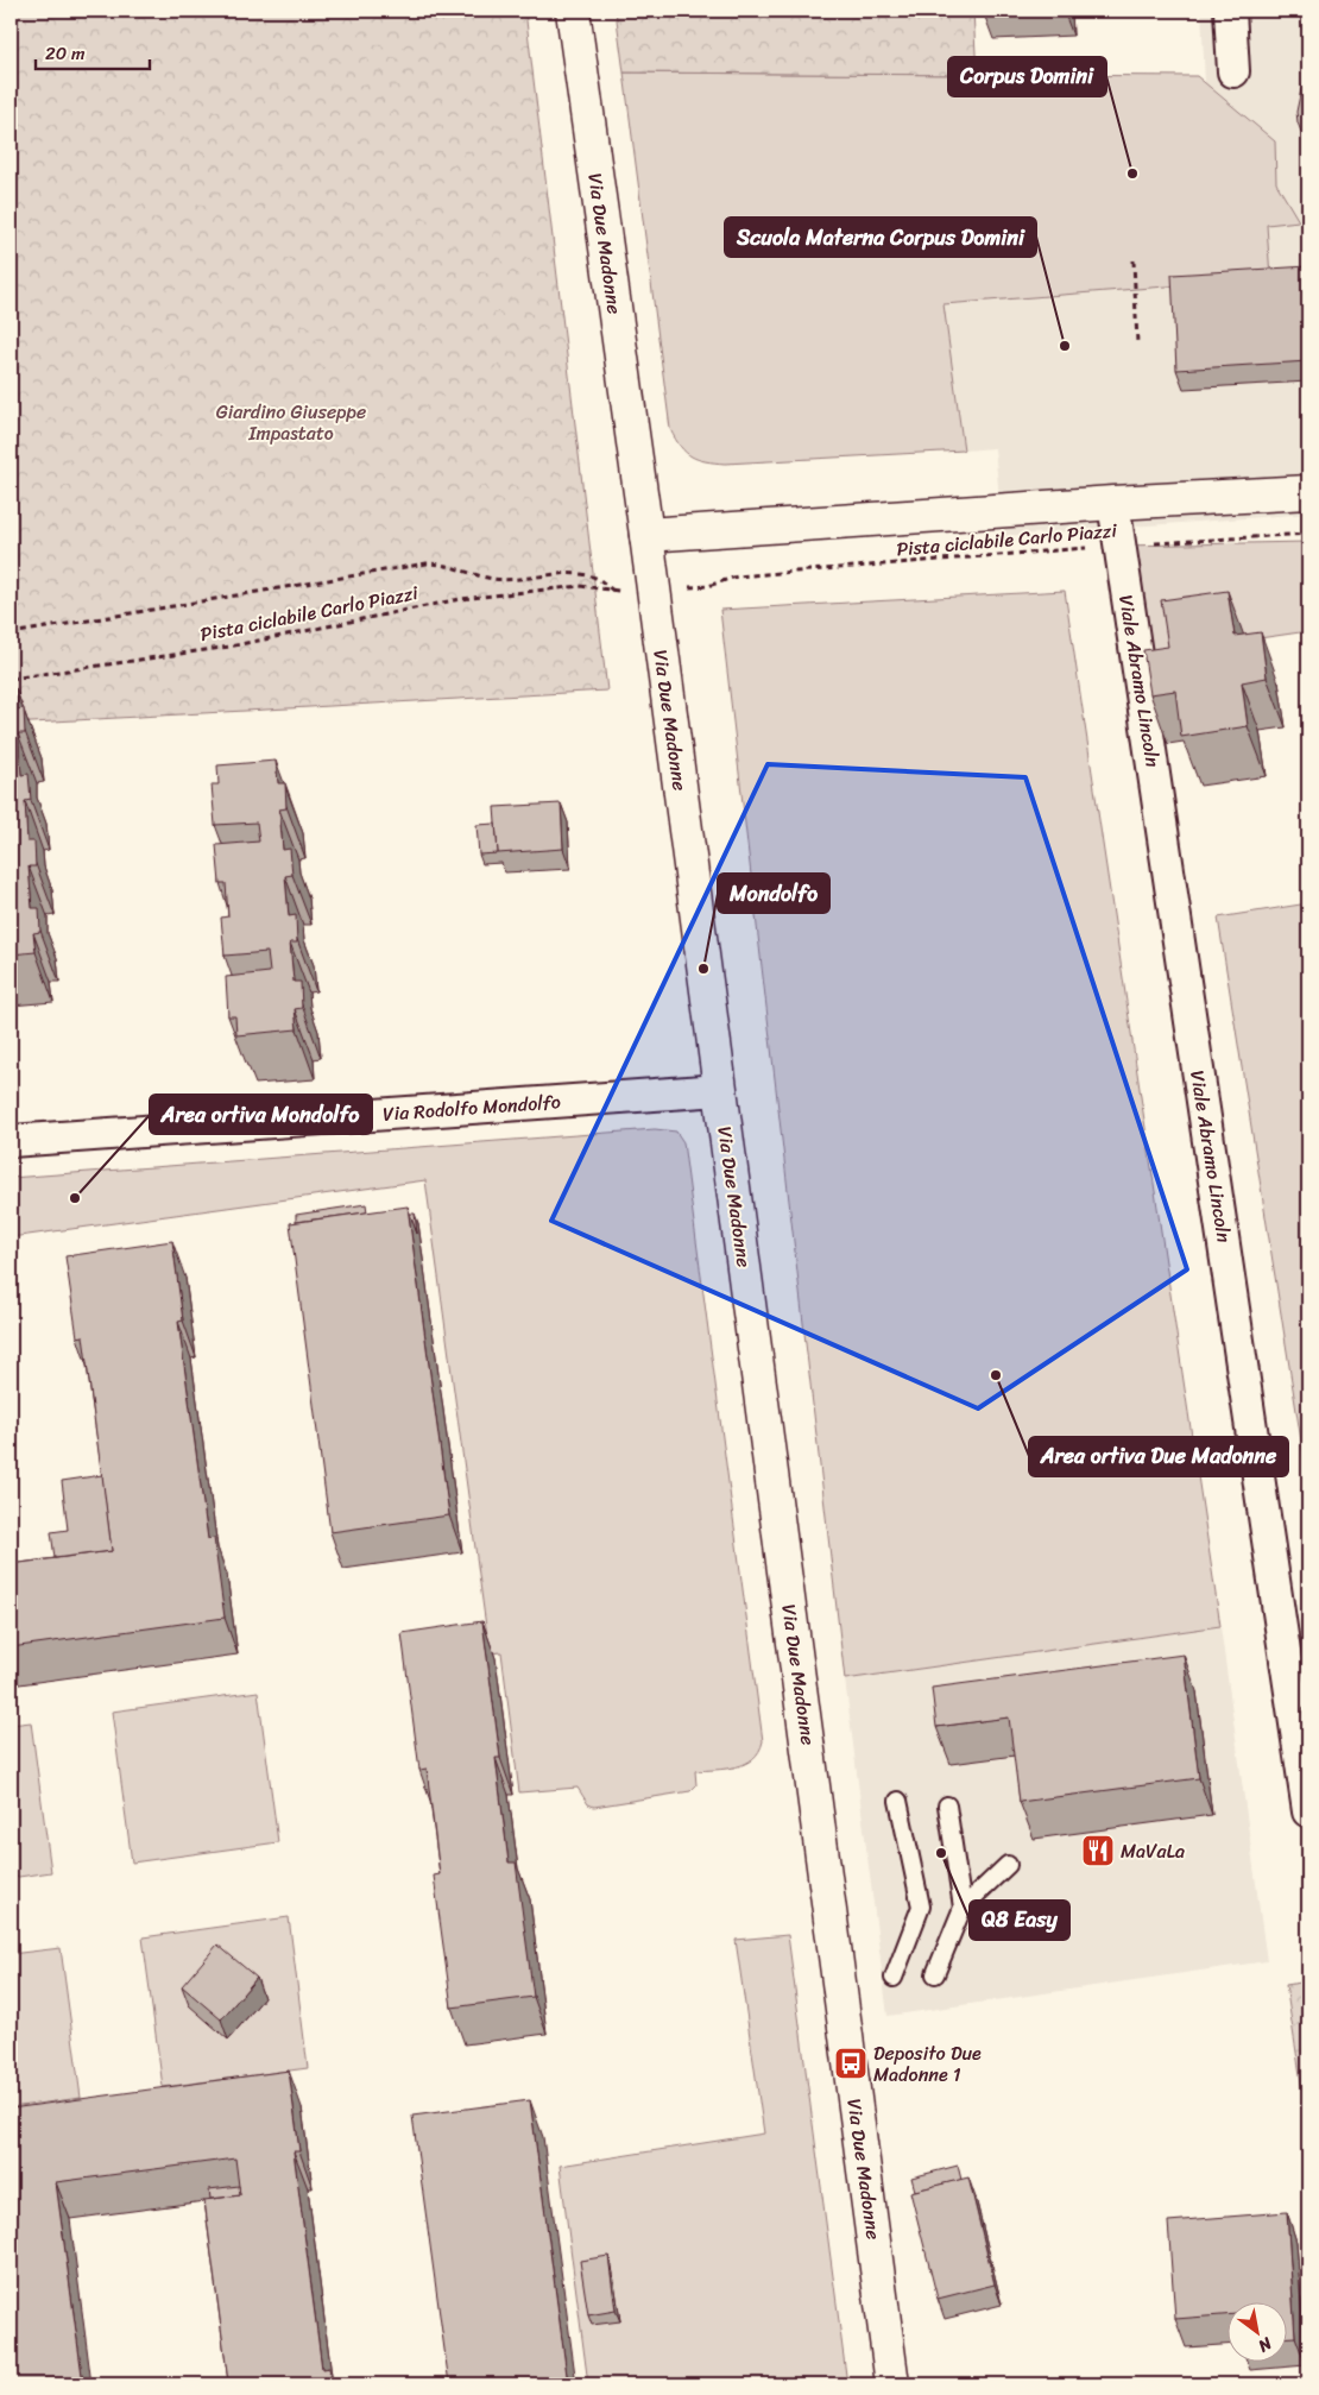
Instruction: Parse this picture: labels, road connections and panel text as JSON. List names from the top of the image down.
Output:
{
  "streets": {
    "main road": ["Via Due Madonne"],
    "street": ["Viale Abramo Lincoln", "Via Rodolfo Mondolfo"],
    "path": ["Pista ciclabile Carlo Piazzi"]
  },
  "crossings": [
    ["Via Due Madonne", "Via Rodolfo Mondolfo"],
    ["Pista ciclabile Carlo Piazzi", "Viale Abramo Lincoln"]
  ],
  "parks": ["Giardino Giuseppe Impastato"],
  "places": {
    "other": [
      "Corpus Domini",
      "Scuola Materna Corpus Domini",
      "Mondolfo",
      "Area ortiva Mondolfo",
      "Area ortiva Due Madonne",
      "Q8 Easy"
    ],
    "restaurant": ["MaVaLa"],
    "bus stop": ["Deposito Due Madonne 1"]
  },
  "scale_bar": "20 m",
  "north": "bottom right"
}
